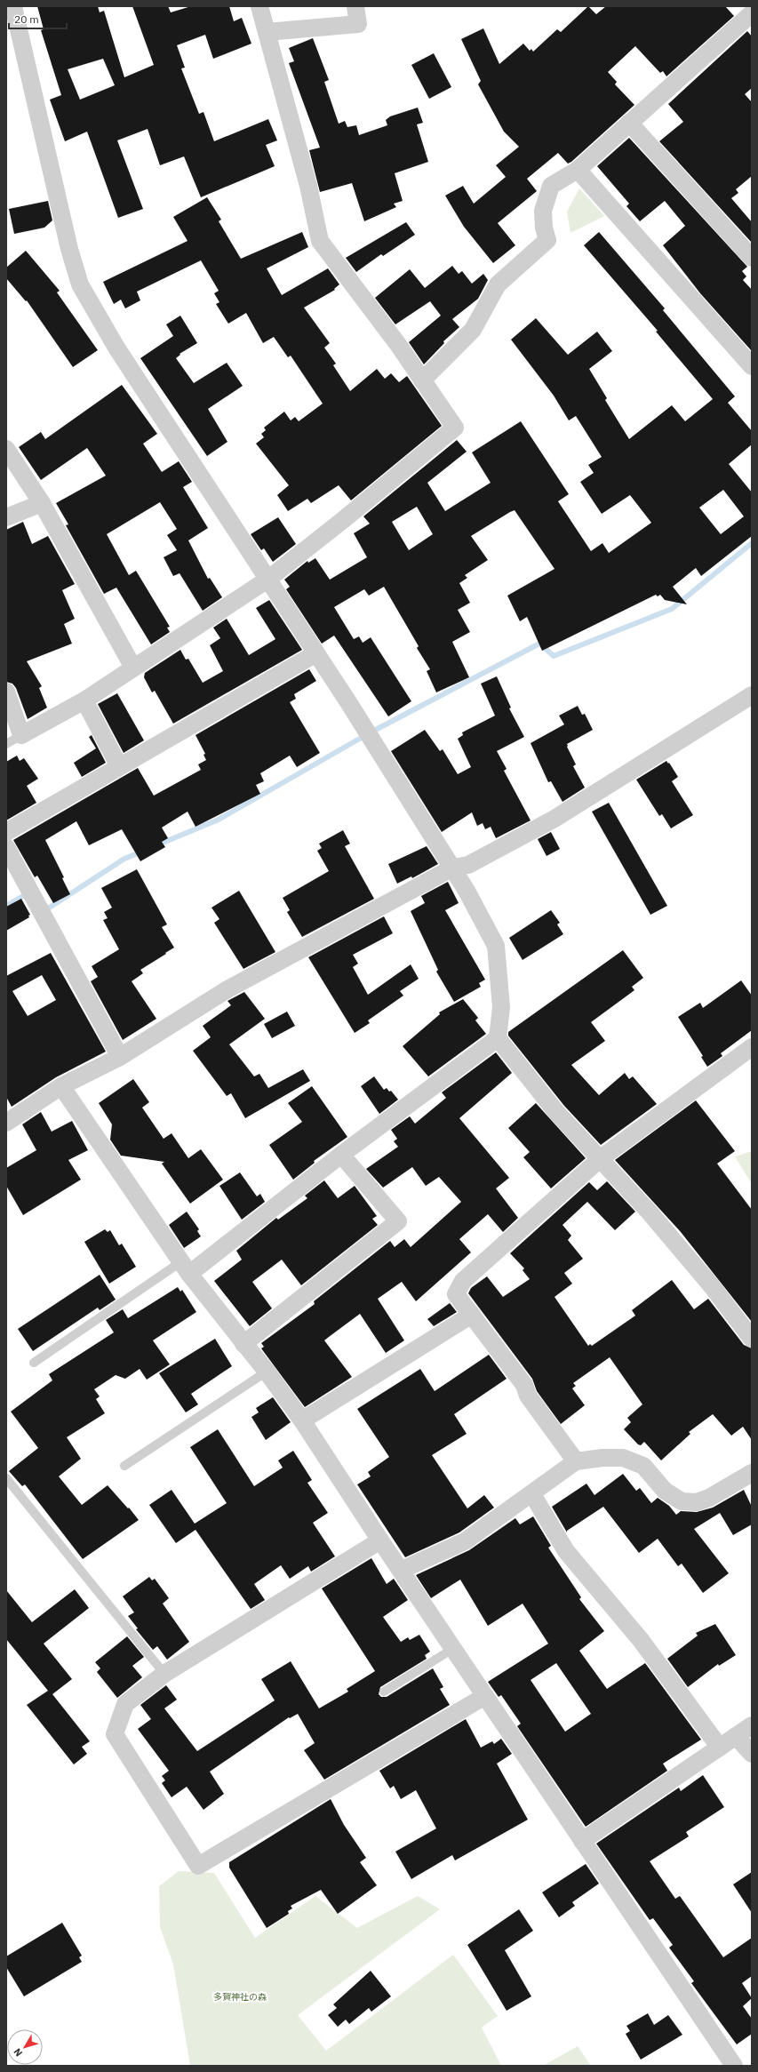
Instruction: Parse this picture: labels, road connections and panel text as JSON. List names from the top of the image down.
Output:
{
  "parks": ["多賀神社の森"],
  "scale_bar": "20 m",
  "north": "bottom left"
}
